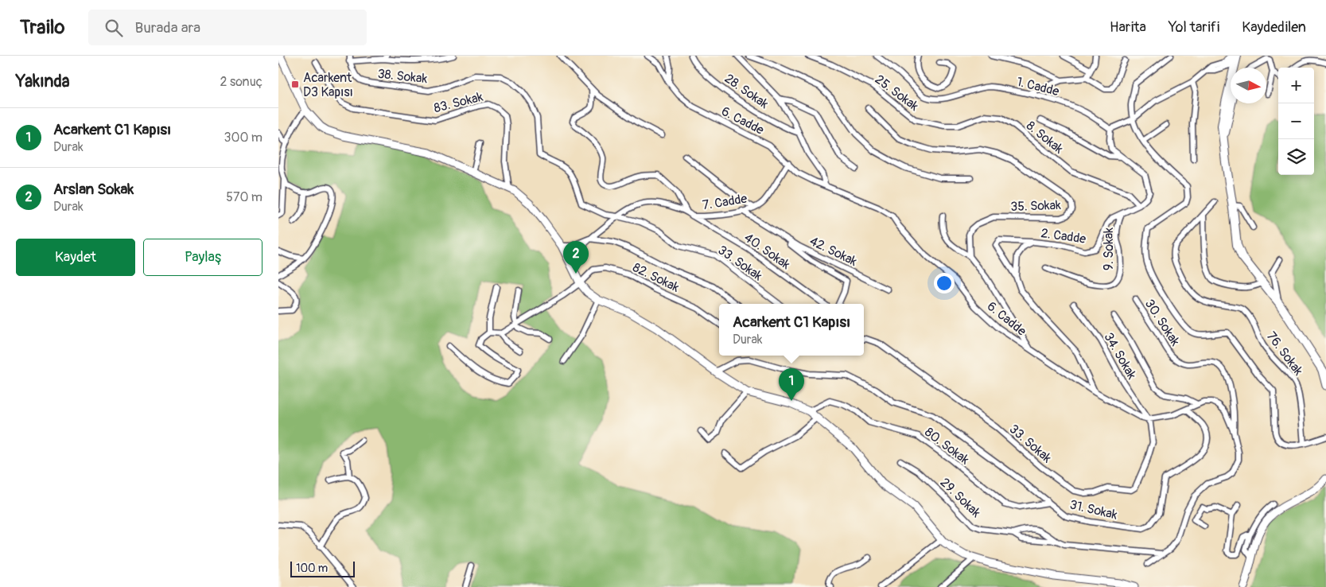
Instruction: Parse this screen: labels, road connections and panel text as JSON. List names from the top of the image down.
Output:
{
  "streets": {
    "street": [
      "38. Sokak",
      "1. Cadde",
      "28. Sokak",
      "25. Sokak",
      "83. Sokak",
      "6. Cadde",
      "8. Sokak",
      "7. Cadde",
      "35. Sokak",
      "2. Cadde",
      "9. Sokak",
      "40. Sokak",
      "42. Sokak",
      "33. Sokak",
      "82. Sokak",
      "30. Sokak",
      "76. Sokak",
      "34. Sokak",
      "80. Sokak",
      "29. Sokak",
      "31. Sokak"
    ]
  },
  "crossings": [
    ["38. Sokak", "7. Cadde"],
    ["38. Sokak", "33. Sokak"],
    ["25. Sokak", "8. Sokak"],
    ["6. Cadde", "7. Cadde"],
    ["6. Cadde", "2. Cadde"],
    ["6. Cadde", "33. Sokak"],
    ["6. Cadde", "34. Sokak"],
    ["8. Sokak", "2. Cadde"],
    ["7. Cadde", "40. Sokak"],
    ["7. Cadde", "42. Sokak"],
    ["7. Cadde", "33. Sokak"],
    ["2. Cadde", "9. Sokak"],
    ["33. Sokak", "34. Sokak"],
    ["80. Sokak", "31. Sokak"]
  ],
  "places": {
    "transit": ["Acarkent D3 Kapısı"]
  },
  "scale_bar": "100 m",
  "north": "right",
  "page": {
    "header": "Trailo",
    "search": "Burada ara",
    "nav": ["Harita", "Yol tarifi", "Kaydedilen"],
    "heading": ["Yakında", "2 sonuç"],
    "map_buttons": ["+", "−"],
    "list": [
      {
        "mark": "1",
        "name": "Acarkent C1 Kapısı",
        "note": "Durak",
        "value": "300 m"
      },
      {
        "mark": "2",
        "name": "Arslan Sokak",
        "note": "Durak",
        "value": "570 m"
      }
    ],
    "buttons": ["Kaydet", "Paylaş"],
    "pins": ["2", "1"],
    "popup": ["Acarkent C1 Kapısı", "Durak"],
    "scale": "100 m"
  }
}
